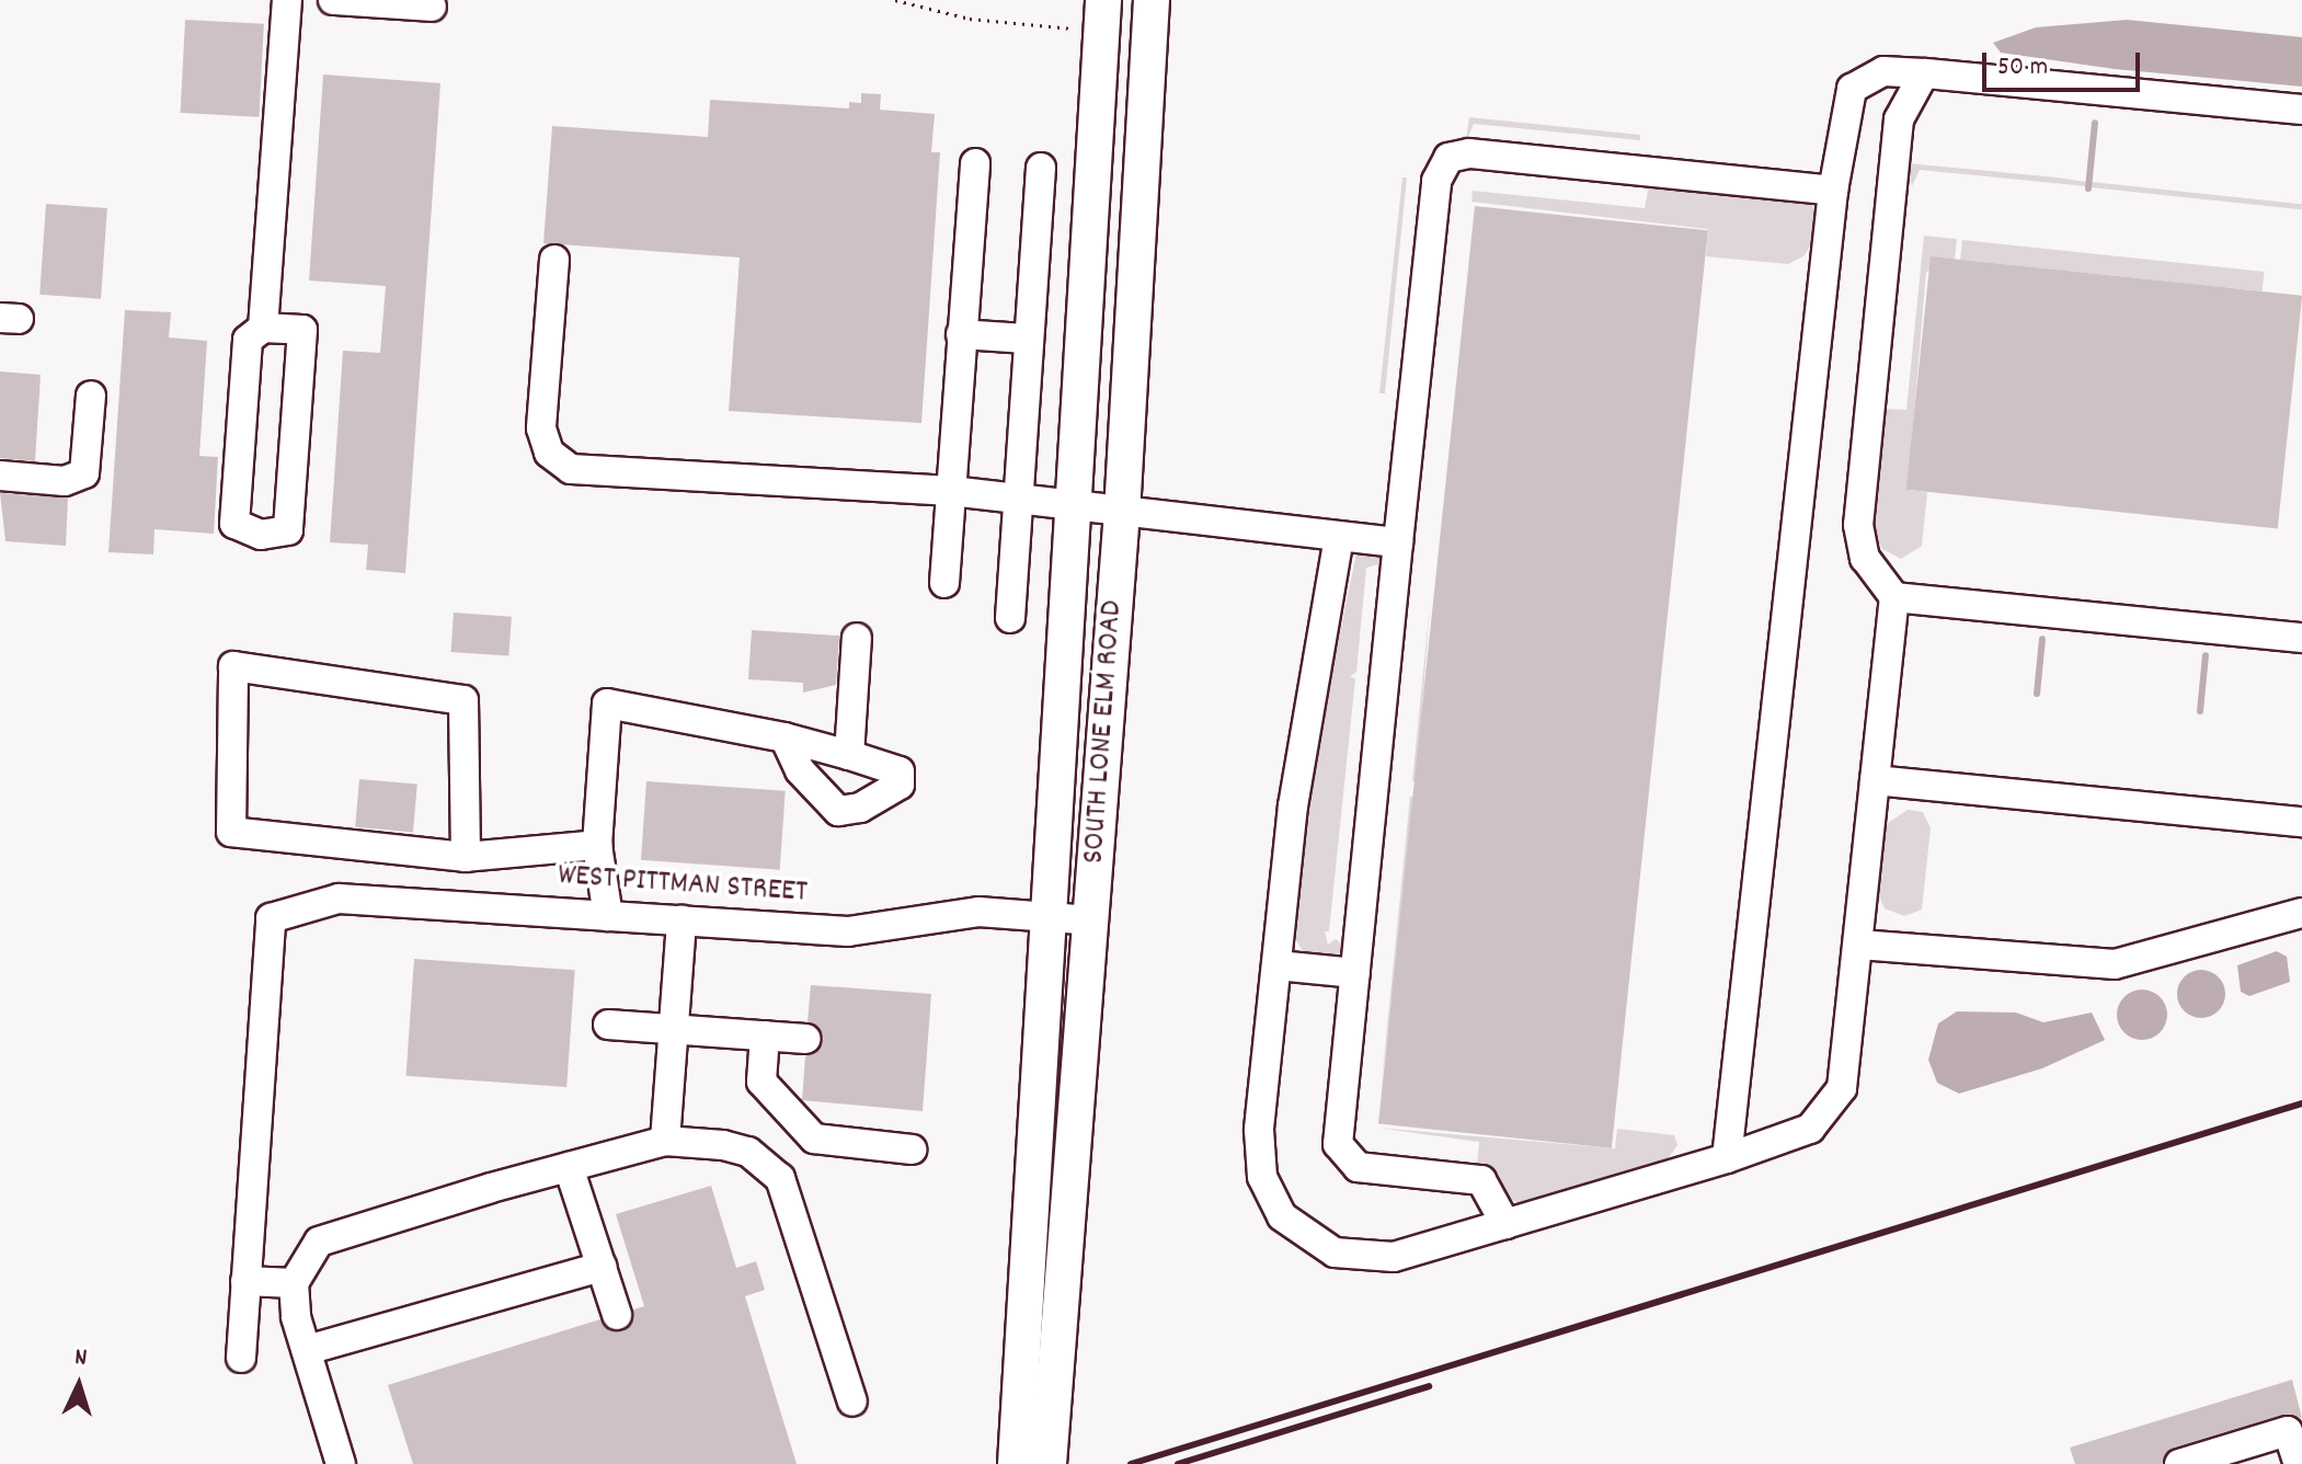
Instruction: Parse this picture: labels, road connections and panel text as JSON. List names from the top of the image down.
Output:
{
  "streets": {
    "main road": ["SOUTH LONE ELM ROAD"],
    "street": ["WEST PITTMAN STREET"]
  },
  "crossings": [
    ["SOUTH LONE ELM ROAD", "WEST PITTMAN STREET"]
  ],
  "scale_bar": "50 m",
  "north": "top"
}
